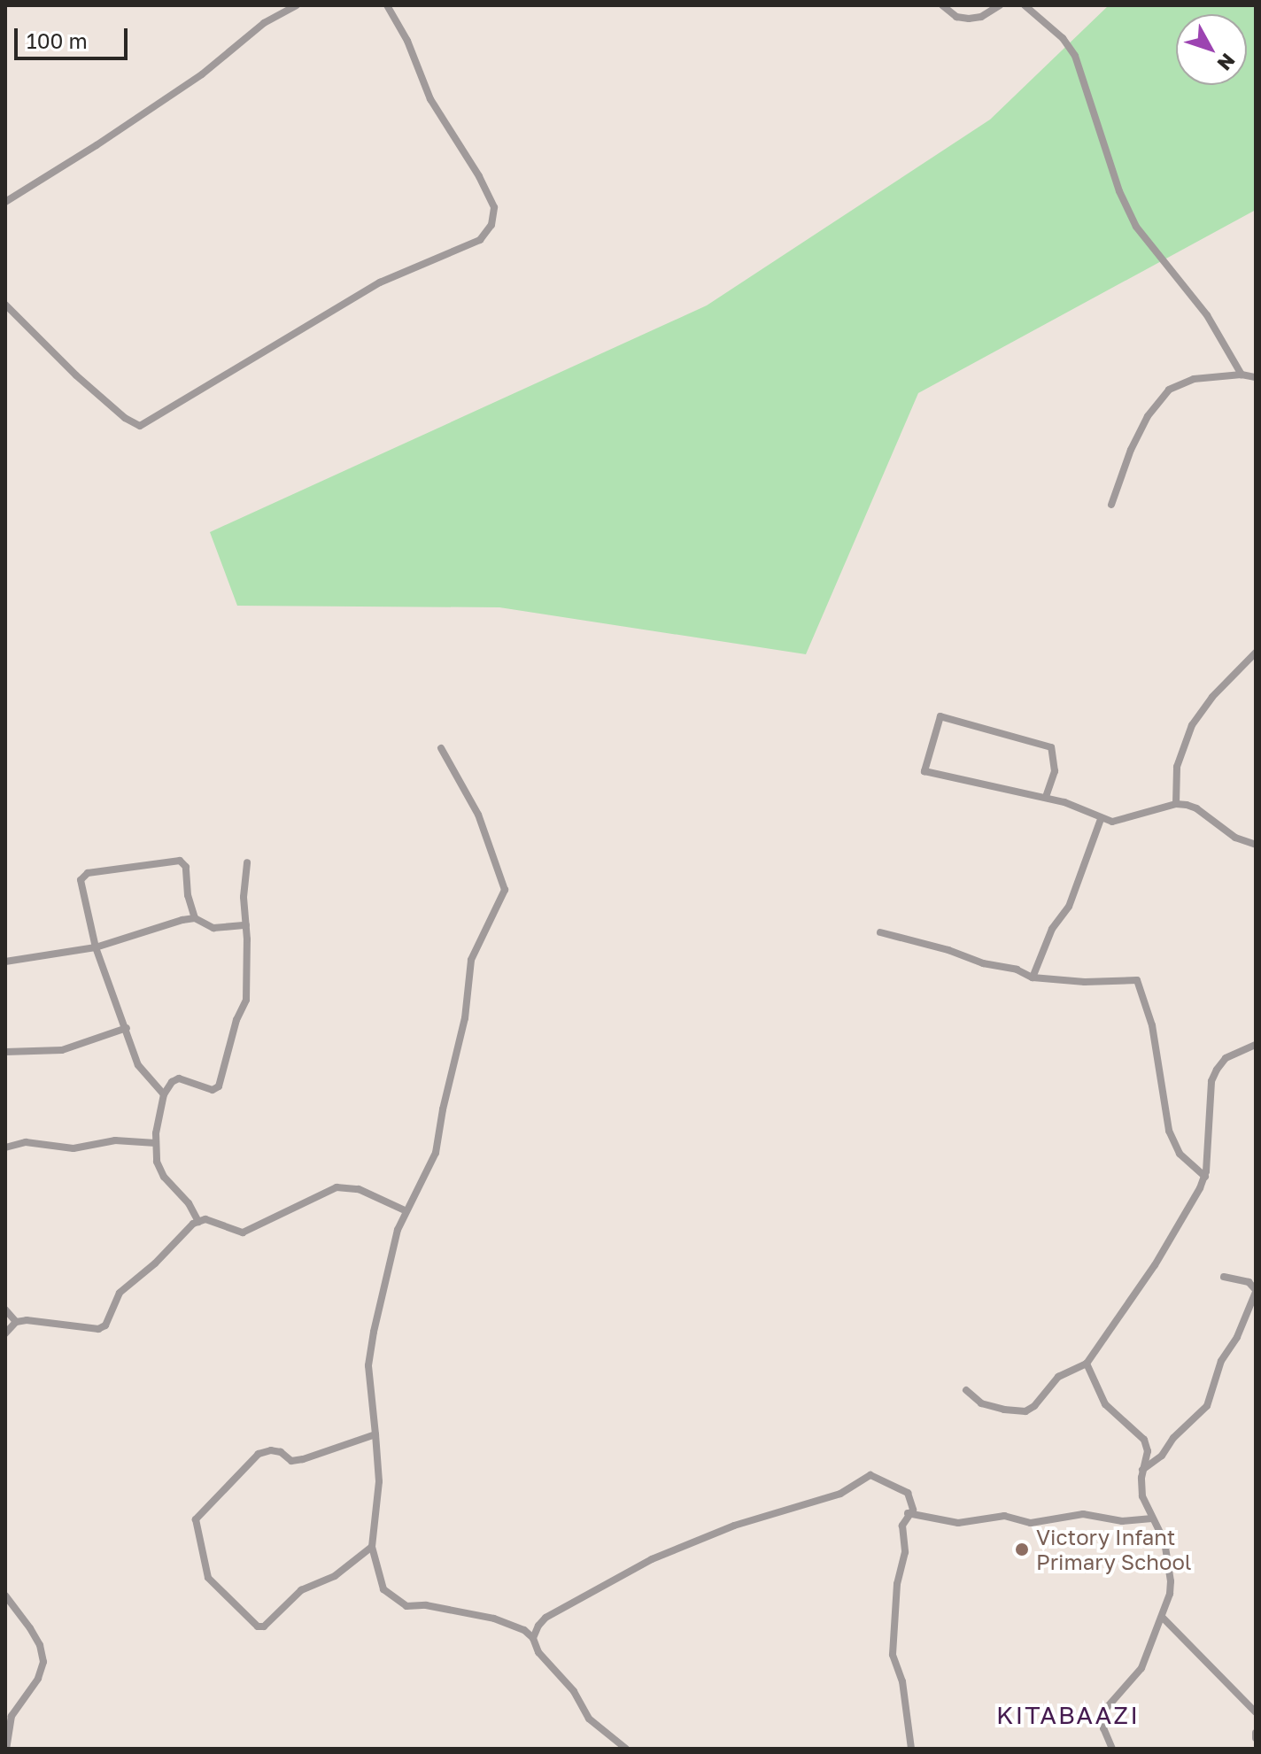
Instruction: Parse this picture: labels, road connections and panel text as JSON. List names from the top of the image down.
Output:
{
  "districts": ["KITABAAZI"],
  "places": ["Victory Infant Primary School"],
  "scale_bar": "100 m",
  "north": "bottom right"
}
